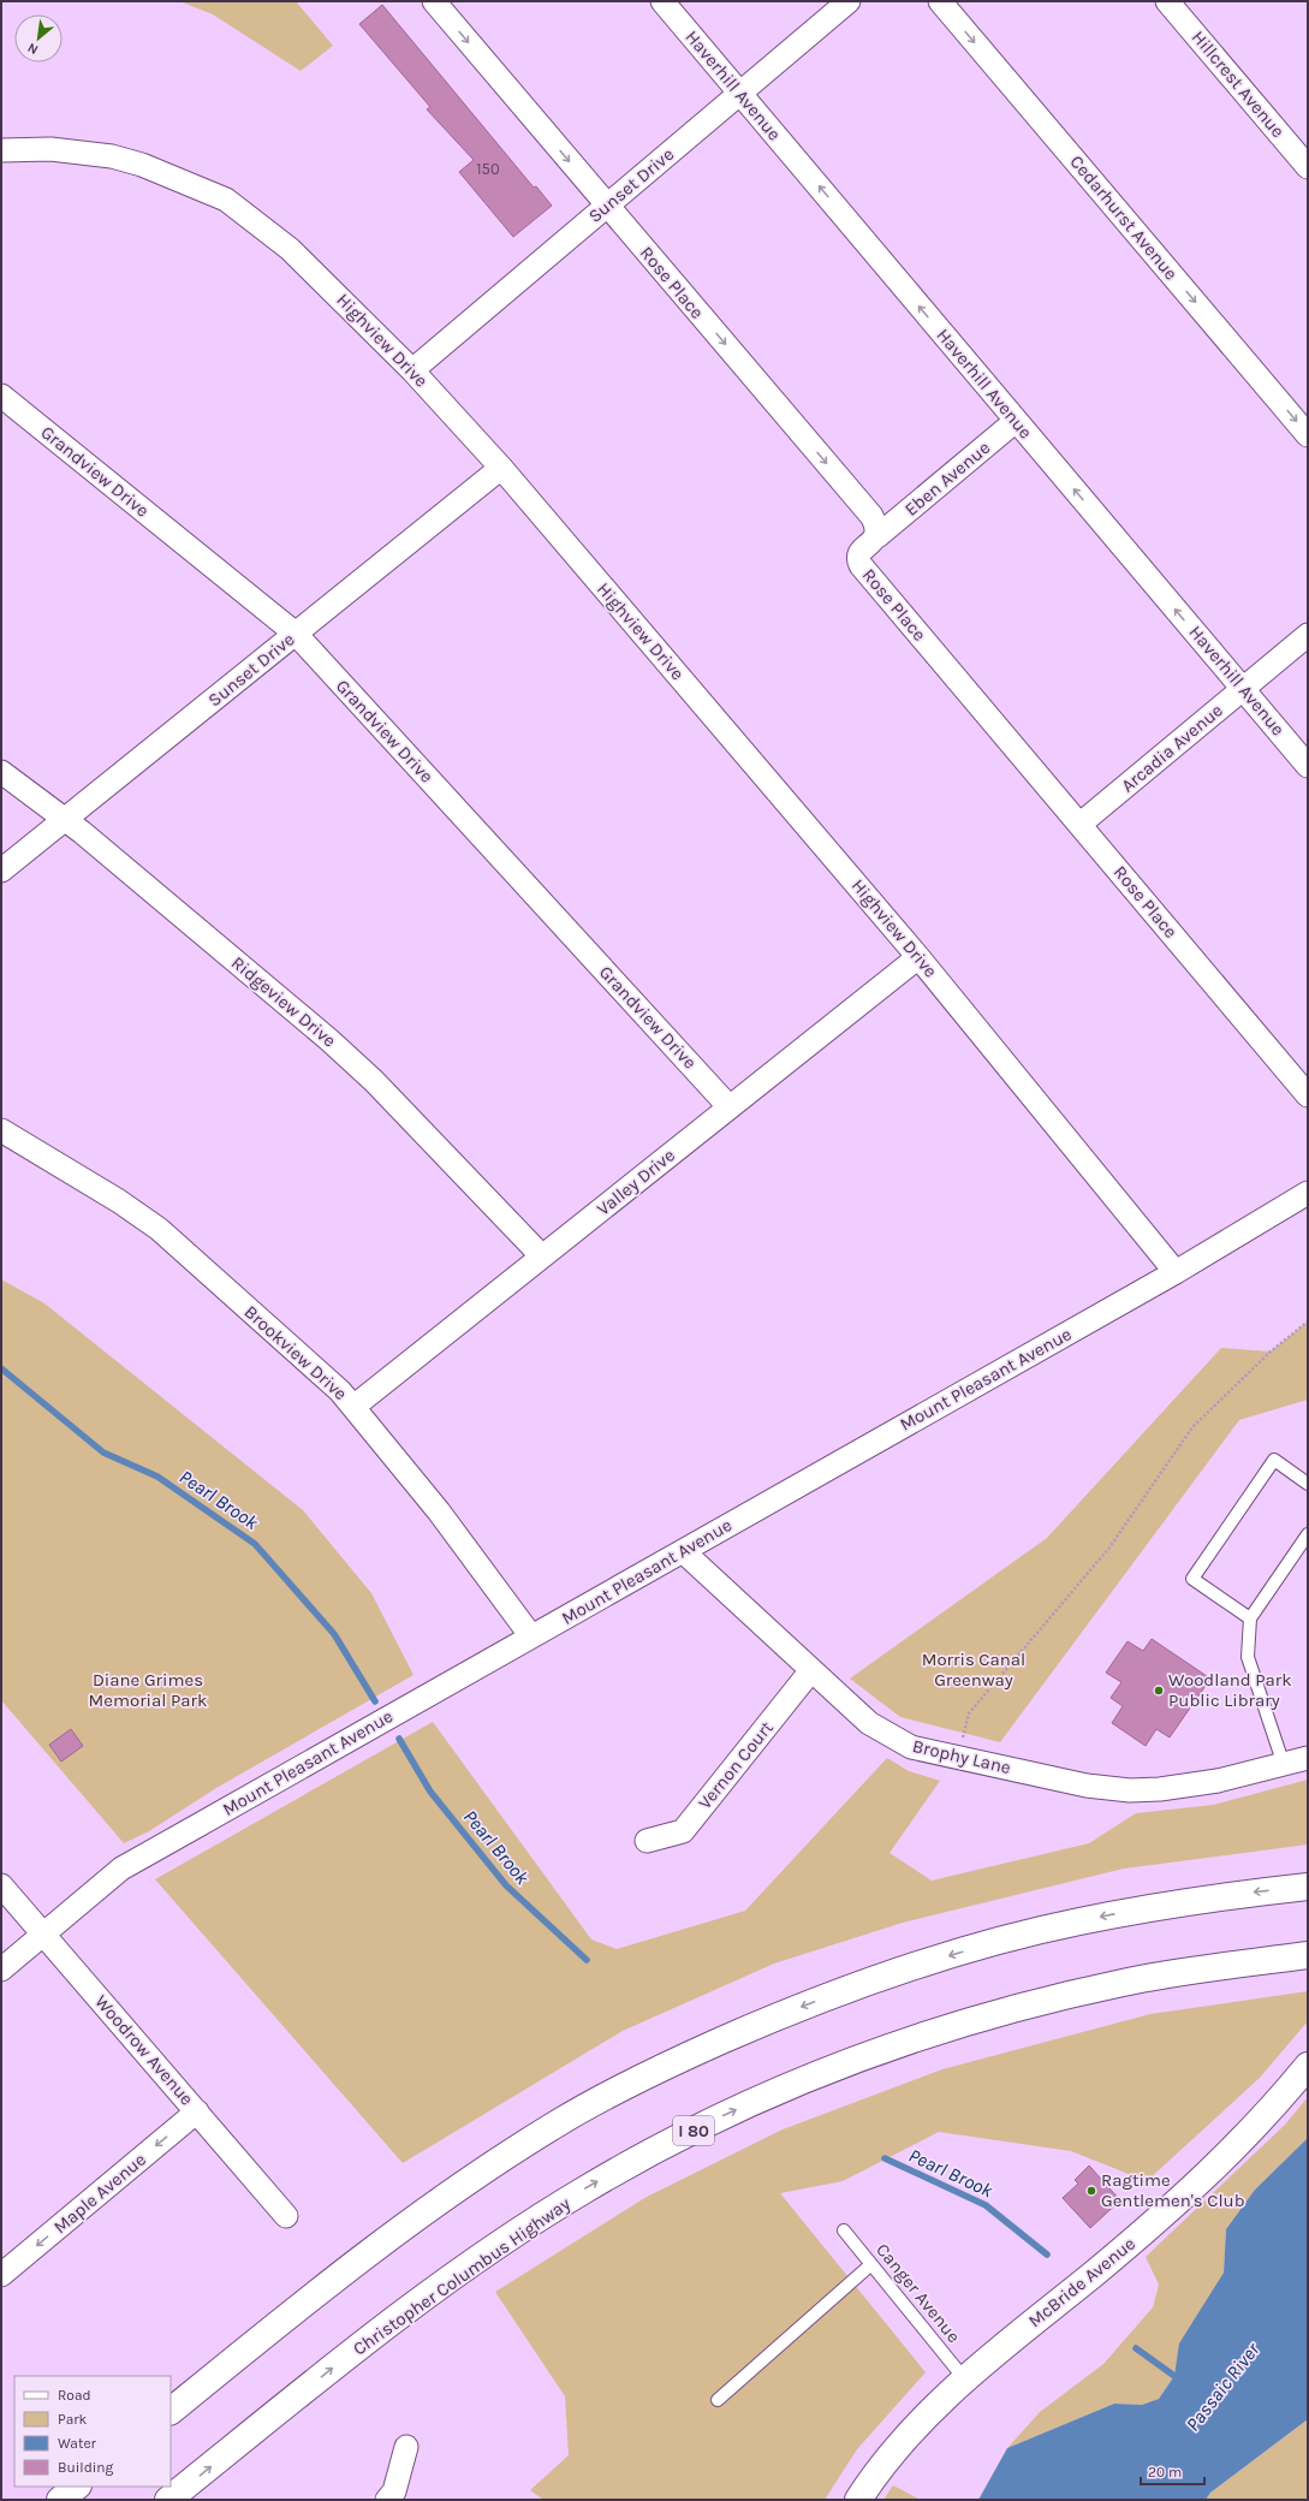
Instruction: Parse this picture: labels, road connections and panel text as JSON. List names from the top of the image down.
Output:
{
  "streets": {
    "main road": ["I 80", "Christopher Columbus Highway", "McBride Avenue"],
    "street": [
      "Hillcrest Avenue",
      "Haverhill Avenue",
      "Sunset Drive",
      "Cedarhurst Avenue",
      "Rose Place",
      "Highview Drive",
      "Grandview Drive",
      "Eben Avenue",
      "Arcadia Avenue",
      "Ridgeview Drive",
      "Valley Drive",
      "Brookview Drive",
      "Mount Pleasant Avenue",
      "Brophy Lane",
      "Vernon Court",
      "Woodrow Avenue",
      "Maple Avenue"
    ],
    "lane": ["Canger Avenue"]
  },
  "crossings": [
    ["Haverhill Avenue", "Sunset Drive"],
    ["Haverhill Avenue", "Eben Avenue"],
    ["Haverhill Avenue", "Arcadia Avenue"],
    ["Sunset Drive", "Rose Place"],
    ["Sunset Drive", "Highview Drive"],
    ["Sunset Drive", "Grandview Drive"],
    ["Sunset Drive", "Ridgeview Drive"],
    ["Rose Place", "Eben Avenue"],
    ["Rose Place", "Arcadia Avenue"],
    ["Highview Drive", "Valley Drive"],
    ["Highview Drive", "Mount Pleasant Avenue"],
    ["Grandview Drive", "Valley Drive"],
    ["Ridgeview Drive", "Valley Drive"],
    ["Valley Drive", "Brookview Drive"],
    ["Brookview Drive", "Mount Pleasant Avenue"],
    ["Mount Pleasant Avenue", "Brophy Lane"],
    ["Mount Pleasant Avenue", "Woodrow Avenue"],
    ["Brophy Lane", "Vernon Court"],
    ["Woodrow Avenue", "Maple Avenue"],
    ["McBride Avenue", "Canger Avenue"]
  ],
  "one_way": [
    "Haverhill Avenue",
    "Cedarhurst Avenue",
    "Rose Place",
    "Maple Avenue"
  ],
  "water": ["Pearl Brook", "Passaic River"],
  "parks": ["Morris Canal Greenway", "Diane Grimes Memorial Park"],
  "places": ["Woodland Park Public Library", "Ragtime Gentlemen's Club"],
  "house_numbers": ["150"],
  "legend": [
    "Road",
    "Park",
    "Water",
    "Building"
  ],
  "scale_bar": "20 m",
  "north": "bottom left"
}
